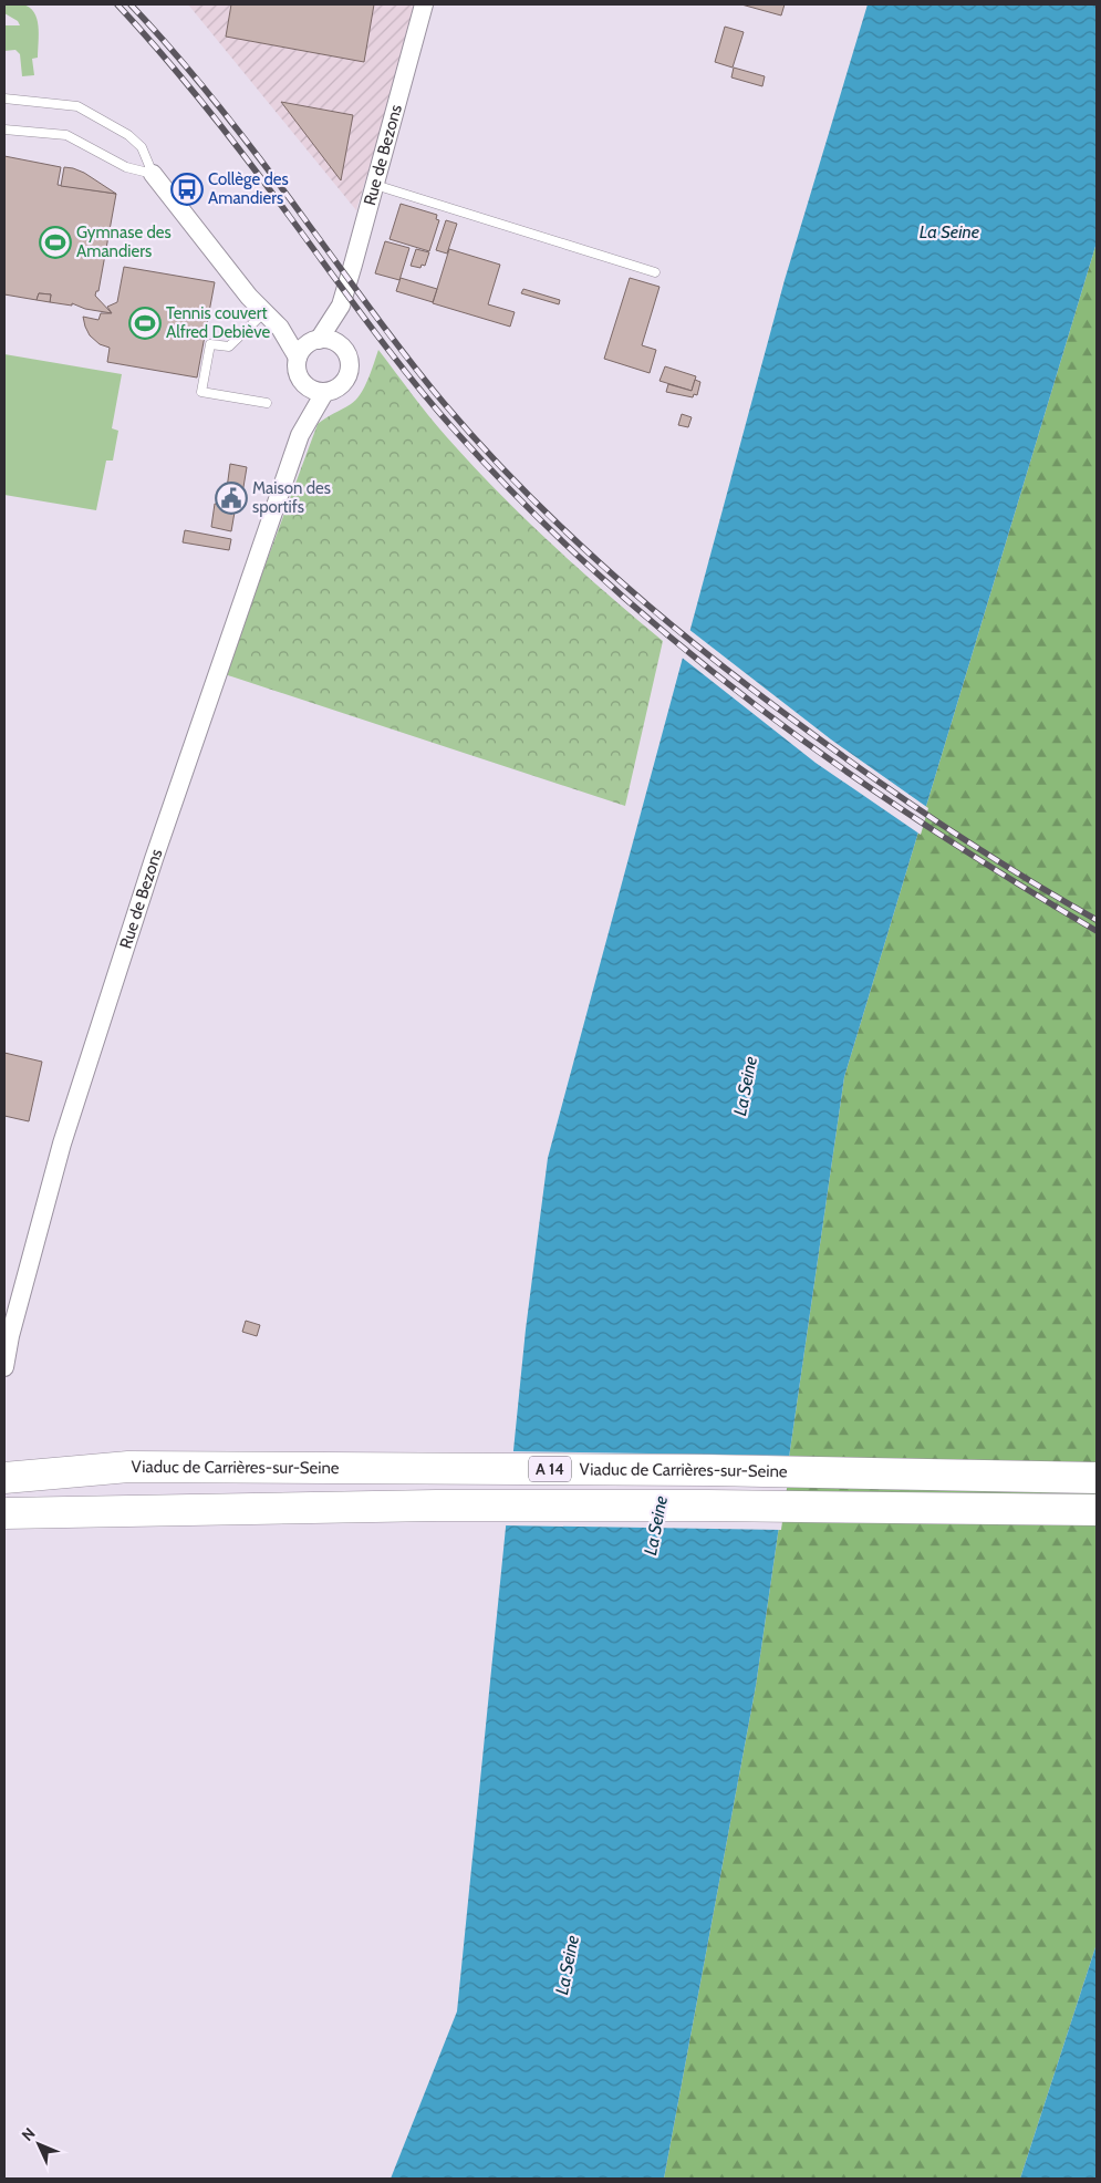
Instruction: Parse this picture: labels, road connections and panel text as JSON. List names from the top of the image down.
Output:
{
  "streets": {
    "highway": ["Viaduc de Carrières-sur-Seine", "A 14"],
    "street": ["Rue de Bezons"]
  },
  "water": ["La Seine"],
  "places": {
    "bus stop": ["Collège des Amandiers"],
    "sports": ["Gymnase des Amandiers", "Tennis couvert Alfred Debiève"],
    "public building": ["Maison des sportifs"]
  },
  "north": "top left"
}
